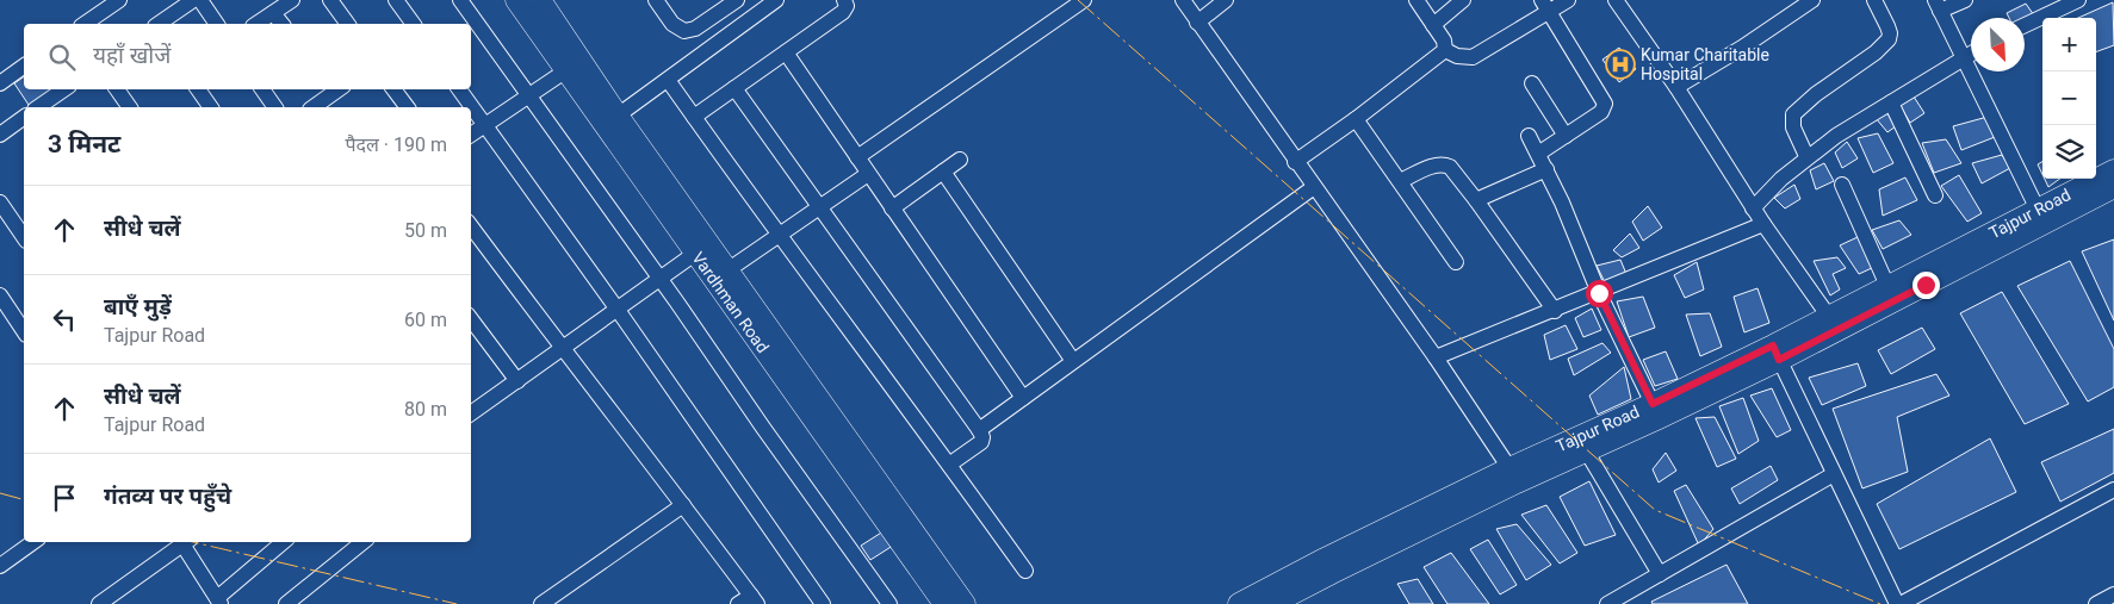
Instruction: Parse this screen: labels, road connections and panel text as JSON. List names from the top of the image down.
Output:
{
  "streets": {
    "main road": ["Tajpur Road", "Vardhman Road"]
  },
  "places": {
    "hospital": ["Kumar Charitable Hospital"]
  },
  "north": "bottom right",
  "page": {
    "map_buttons": ["+", "−"],
    "search": "यहाँ खोजें",
    "heading": ["3 मिनट", "पैदल · 190 m"],
    "list": [
      ["सीधे चलें", "50 m"],
      ["बाएँ मुड़ें", "Tajpur Road", "60 m"],
      ["सीधे चलें", "Tajpur Road", "80 m"],
      "गंतव्य पर पहुँचे"
    ]
  }
}
